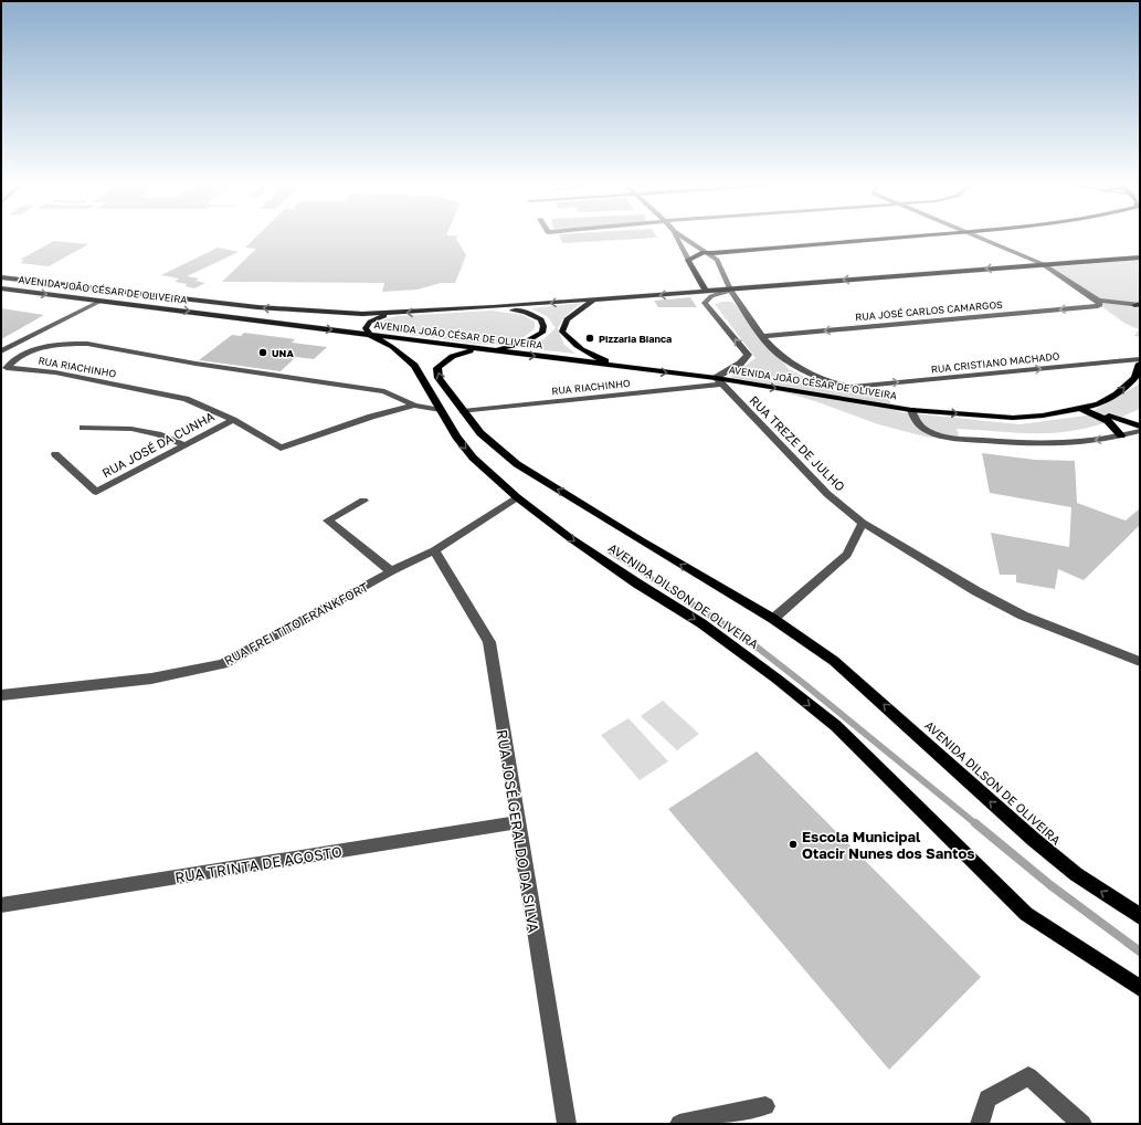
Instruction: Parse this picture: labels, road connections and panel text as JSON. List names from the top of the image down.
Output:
{
  "streets": {
    "main road": ["AVENIDA JOÃO CÉSAR DE OLIVEIRA", "AVENIDA DILSON DE OLIVEIRA"],
    "street": [
      "RUA JOSÉ CARLOS CAMARGOS",
      "RUA CRISTIANO MACHADO",
      "RUA RIACHINHO",
      "RUA TREZE DE JULHO",
      "RUA JOSÉ DA CUNHA",
      "RUA FREI TITO FRANKFORT",
      "RUA JOSÉ GERALDO DA SILVA",
      "RUA TRINTA DE AGOSTO"
    ]
  },
  "crossings": [
    ["AVENIDA JOÃO CÉSAR DE OLIVEIRA", "RUA CRISTIANO MACHADO"],
    ["AVENIDA JOÃO CÉSAR DE OLIVEIRA", "RUA RIACHINHO"],
    ["AVENIDA JOÃO CÉSAR DE OLIVEIRA", "RUA TREZE DE JULHO"],
    ["AVENIDA JOÃO CÉSAR DE OLIVEIRA", "AVENIDA DILSON DE OLIVEIRA"],
    ["RUA JOSÉ CARLOS CAMARGOS", "RUA CRISTIANO MACHADO"],
    ["RUA RIACHINHO", "RUA TREZE DE JULHO"],
    ["RUA RIACHINHO", "RUA JOSÉ DA CUNHA"],
    ["RUA RIACHINHO", "AVENIDA DILSON DE OLIVEIRA"],
    ["AVENIDA DILSON DE OLIVEIRA", "RUA FREI TITO FRANKFORT"],
    ["RUA FREI TITO FRANKFORT", "RUA JOSÉ GERALDO DA SILVA"],
    ["RUA JOSÉ GERALDO DA SILVA", "RUA TRINTA DE AGOSTO"]
  ],
  "one_way": ["RUA JOSÉ CARLOS CAMARGOS"],
  "places": ["Pizzaria Bianca", "UNA", "Escola Municipal Otacir Nunes dos Santos"]
}
